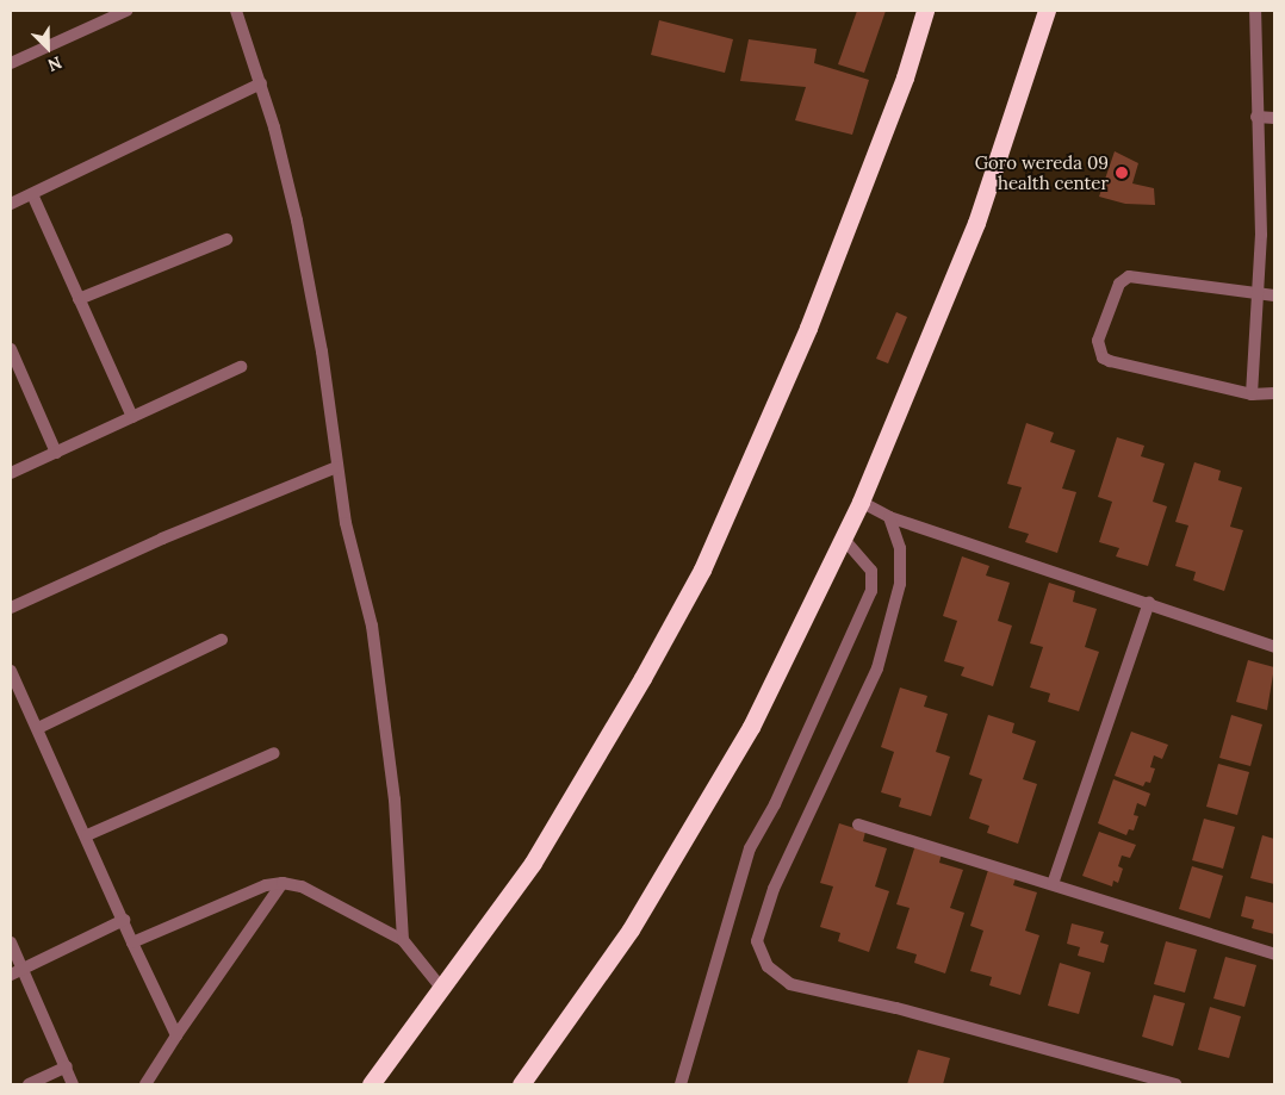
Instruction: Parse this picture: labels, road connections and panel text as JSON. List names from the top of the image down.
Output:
{
  "places": ["Goro wereda 09 health center"],
  "north": "bottom right"
}
